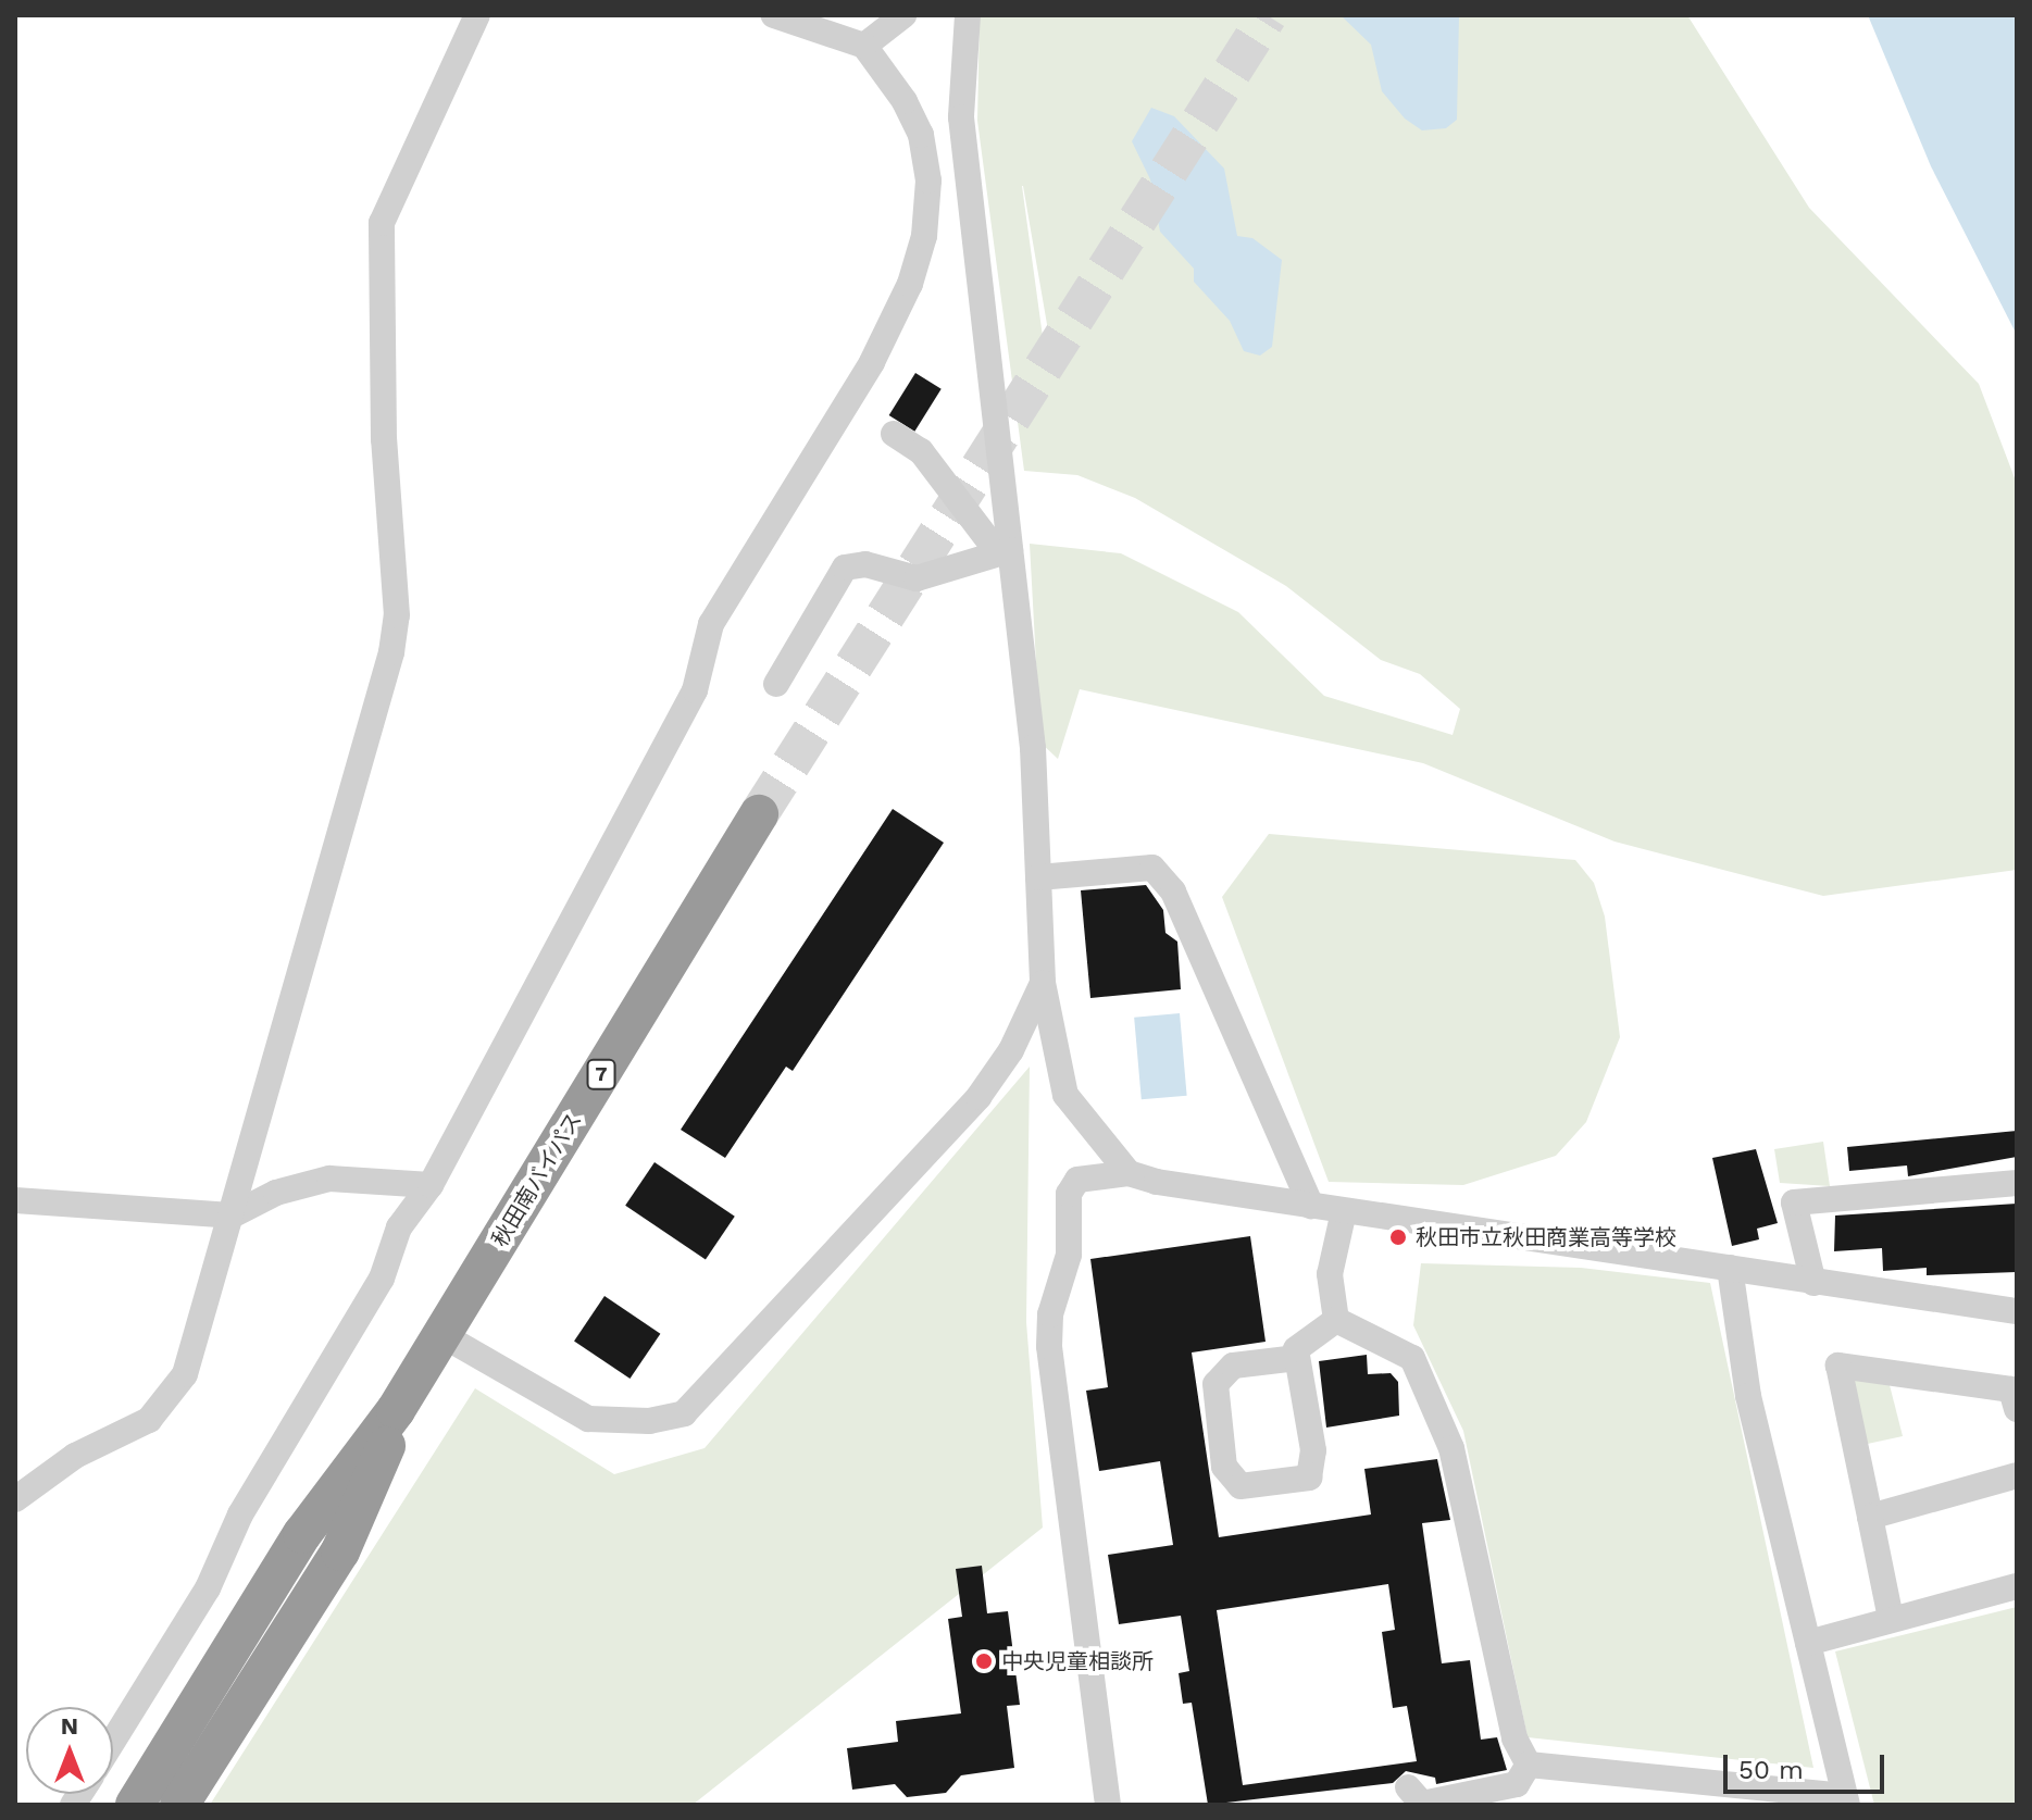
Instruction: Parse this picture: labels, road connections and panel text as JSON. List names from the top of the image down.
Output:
{
  "streets": {
    "highway": ["7", "秋田南バイパス"]
  },
  "places": ["秋田市立秋田商業高等学校", "中央児童相談所"],
  "scale_bar": "50 m",
  "north": "top"
}
